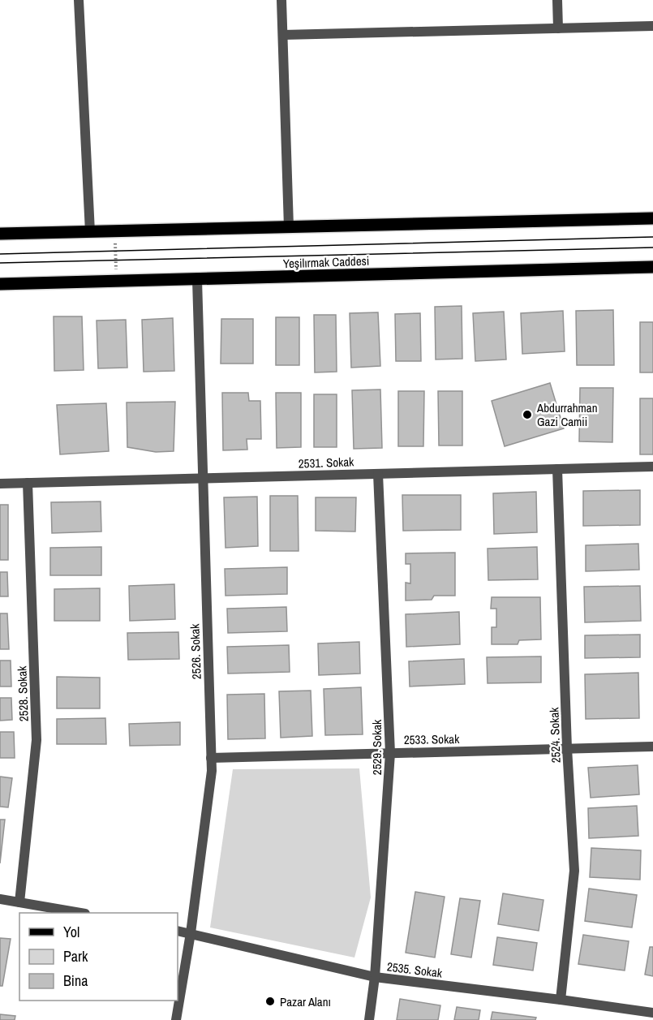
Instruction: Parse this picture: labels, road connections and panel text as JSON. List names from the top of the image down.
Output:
{
  "streets": {
    "main road": ["Yeşilırmak Caddesi"],
    "street": [
      "2531. Sokak",
      "2526. Sokak",
      "2528. Sokak",
      "2524. Sokak",
      "2533. Sokak",
      "2529. Sokak",
      "2535. Sokak"
    ]
  },
  "crossings": [
    ["Yeşilırmak Caddesi", "2526. Sokak"],
    ["2531. Sokak", "2526. Sokak"],
    ["2531. Sokak", "2528. Sokak"],
    ["2531. Sokak", "2524. Sokak"],
    ["2531. Sokak", "2529. Sokak"],
    ["2526. Sokak", "2533. Sokak"],
    ["2526. Sokak", "2535. Sokak"],
    ["2524. Sokak", "2533. Sokak"],
    ["2524. Sokak", "2535. Sokak"],
    ["2533. Sokak", "2529. Sokak"],
    ["2529. Sokak", "2535. Sokak"]
  ],
  "places": ["Abdurrahman Gazi Camii", "Pazar Alanı"],
  "legend": ["Yol", "Park", "Bina"]
}
